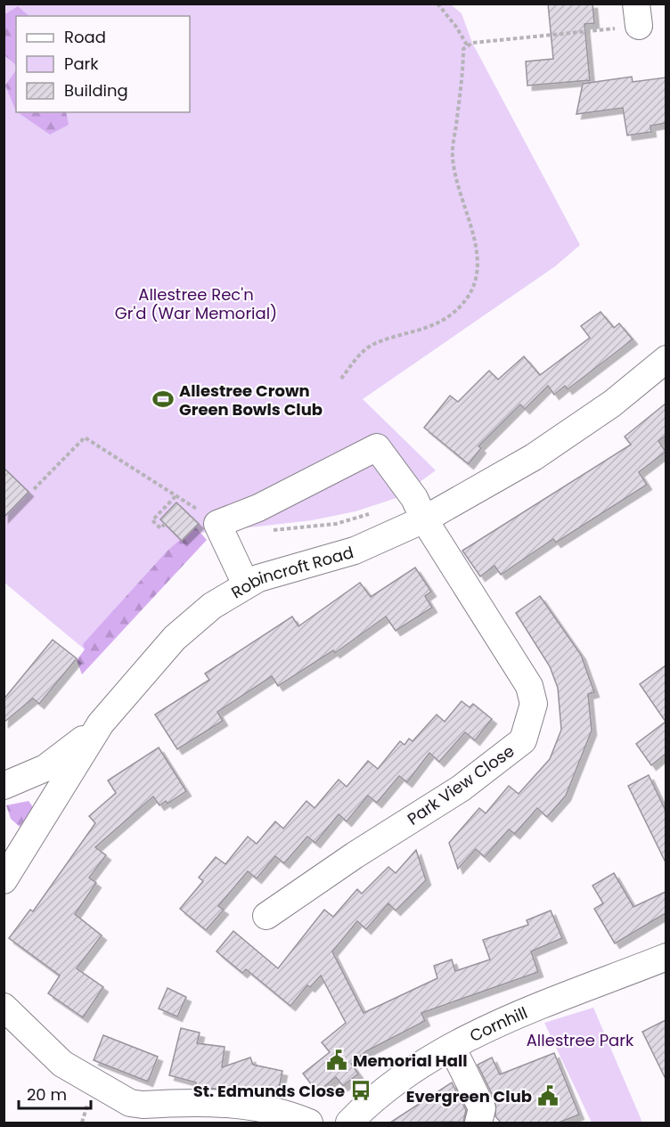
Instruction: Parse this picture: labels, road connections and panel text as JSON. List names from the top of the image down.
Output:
{
  "streets": {
    "street": ["Robincroft Road", "Park View Close", "Cornhill"]
  },
  "crossings": [
    ["Robincroft Road", "Park View Close"]
  ],
  "parks": ["Allestree Rec'n Gr'd (War Memorial)", "Allestree Park"],
  "places": {
    "sports": ["Allestree Crown Green Bowls Club"],
    "public building": ["Memorial Hall", "Evergreen Club"],
    "bus stop": ["St. Edmunds Close"]
  },
  "legend": ["Road", "Park", "Building"],
  "scale_bar": "20 m"
}
